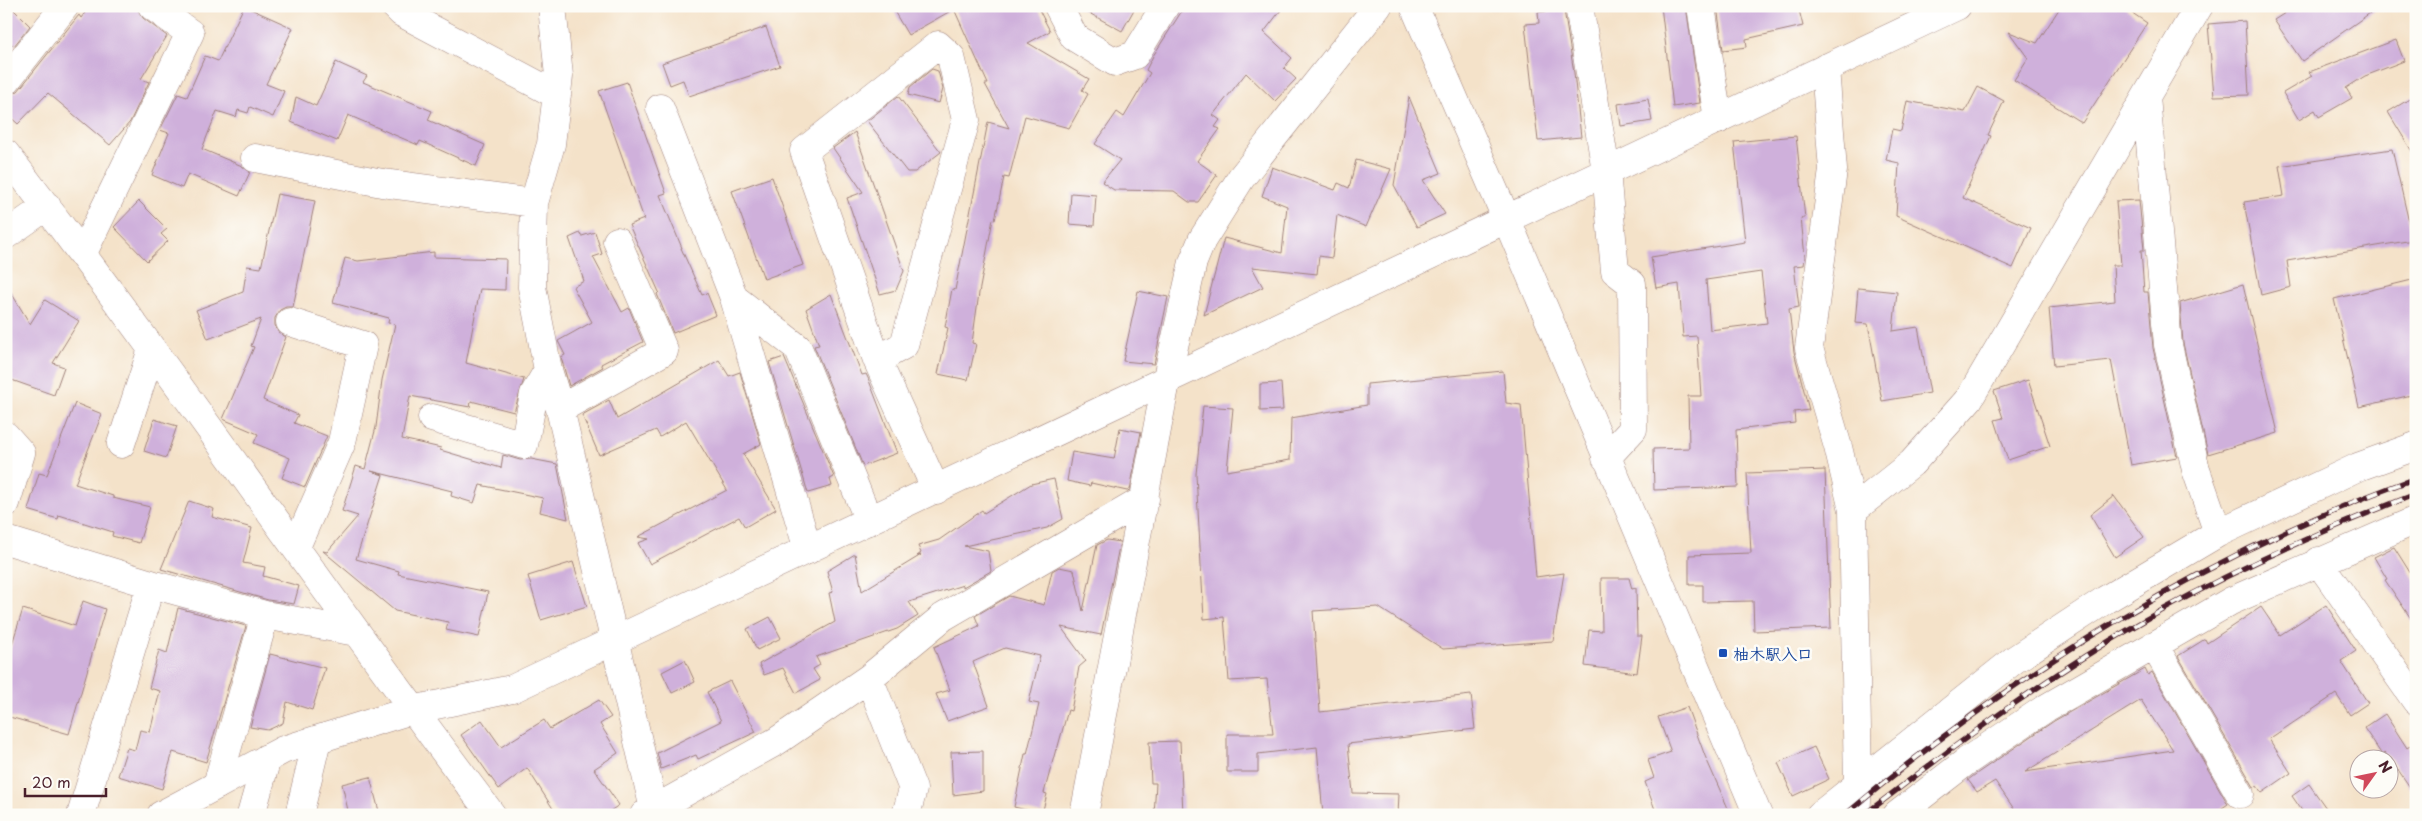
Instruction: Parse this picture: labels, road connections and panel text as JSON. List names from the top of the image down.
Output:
{
  "places": {
    "transit": ["柚木駅入口"]
  },
  "scale_bar": "20 m",
  "north": "top right"
}
